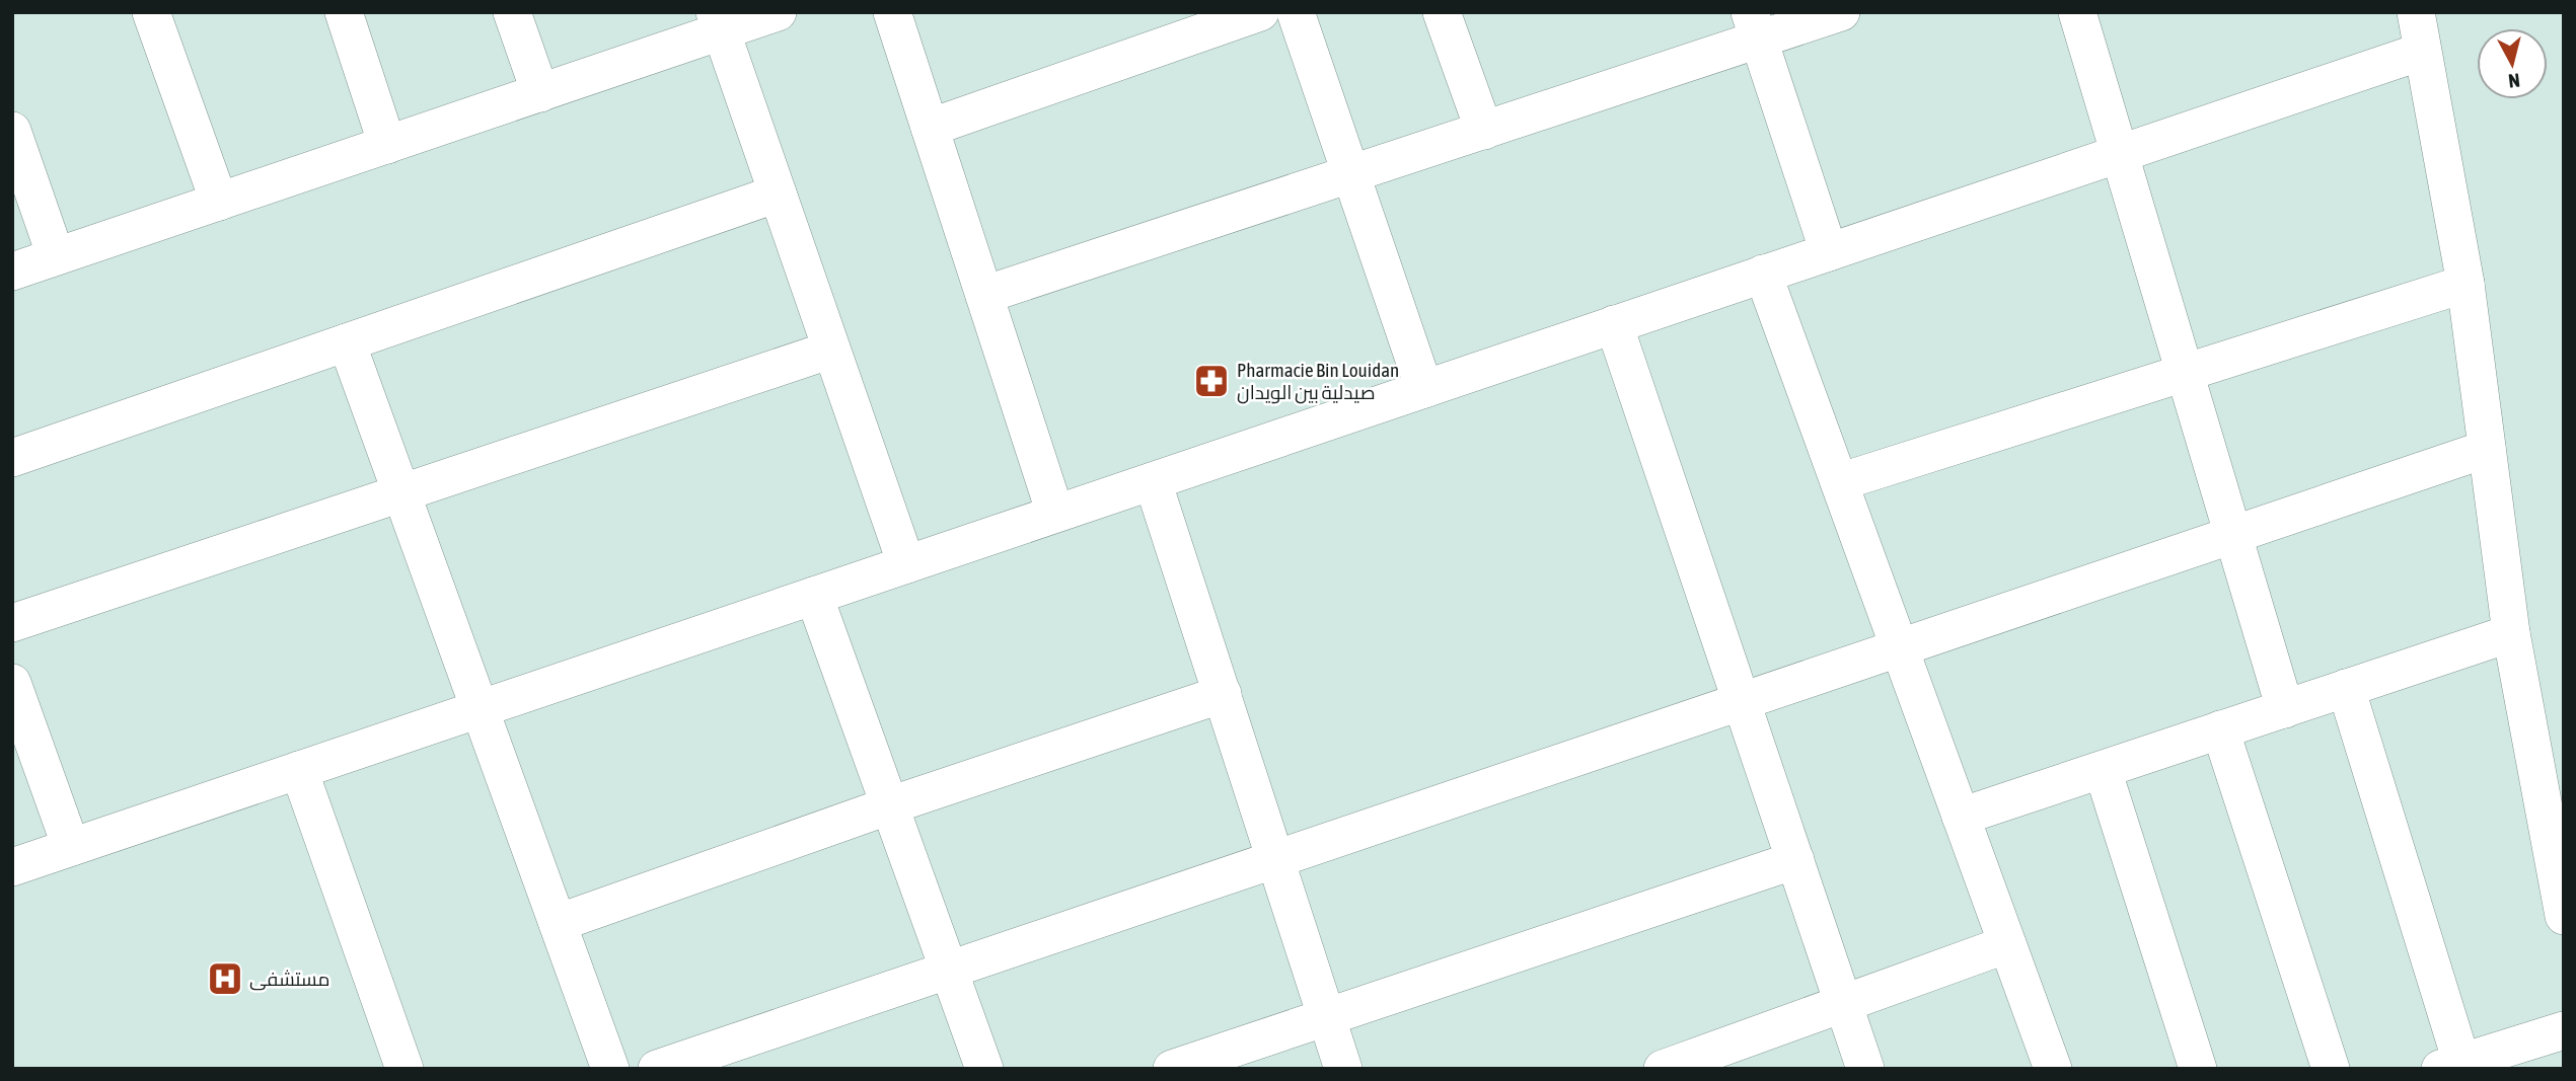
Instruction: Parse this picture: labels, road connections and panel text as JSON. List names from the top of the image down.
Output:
{
  "places": {
    "pharmacy": ["Pharmacie Bin Louidan صيدلية بين الويدان"],
    "hospital": ["مستشفى"]
  },
  "north": "bottom"
}
